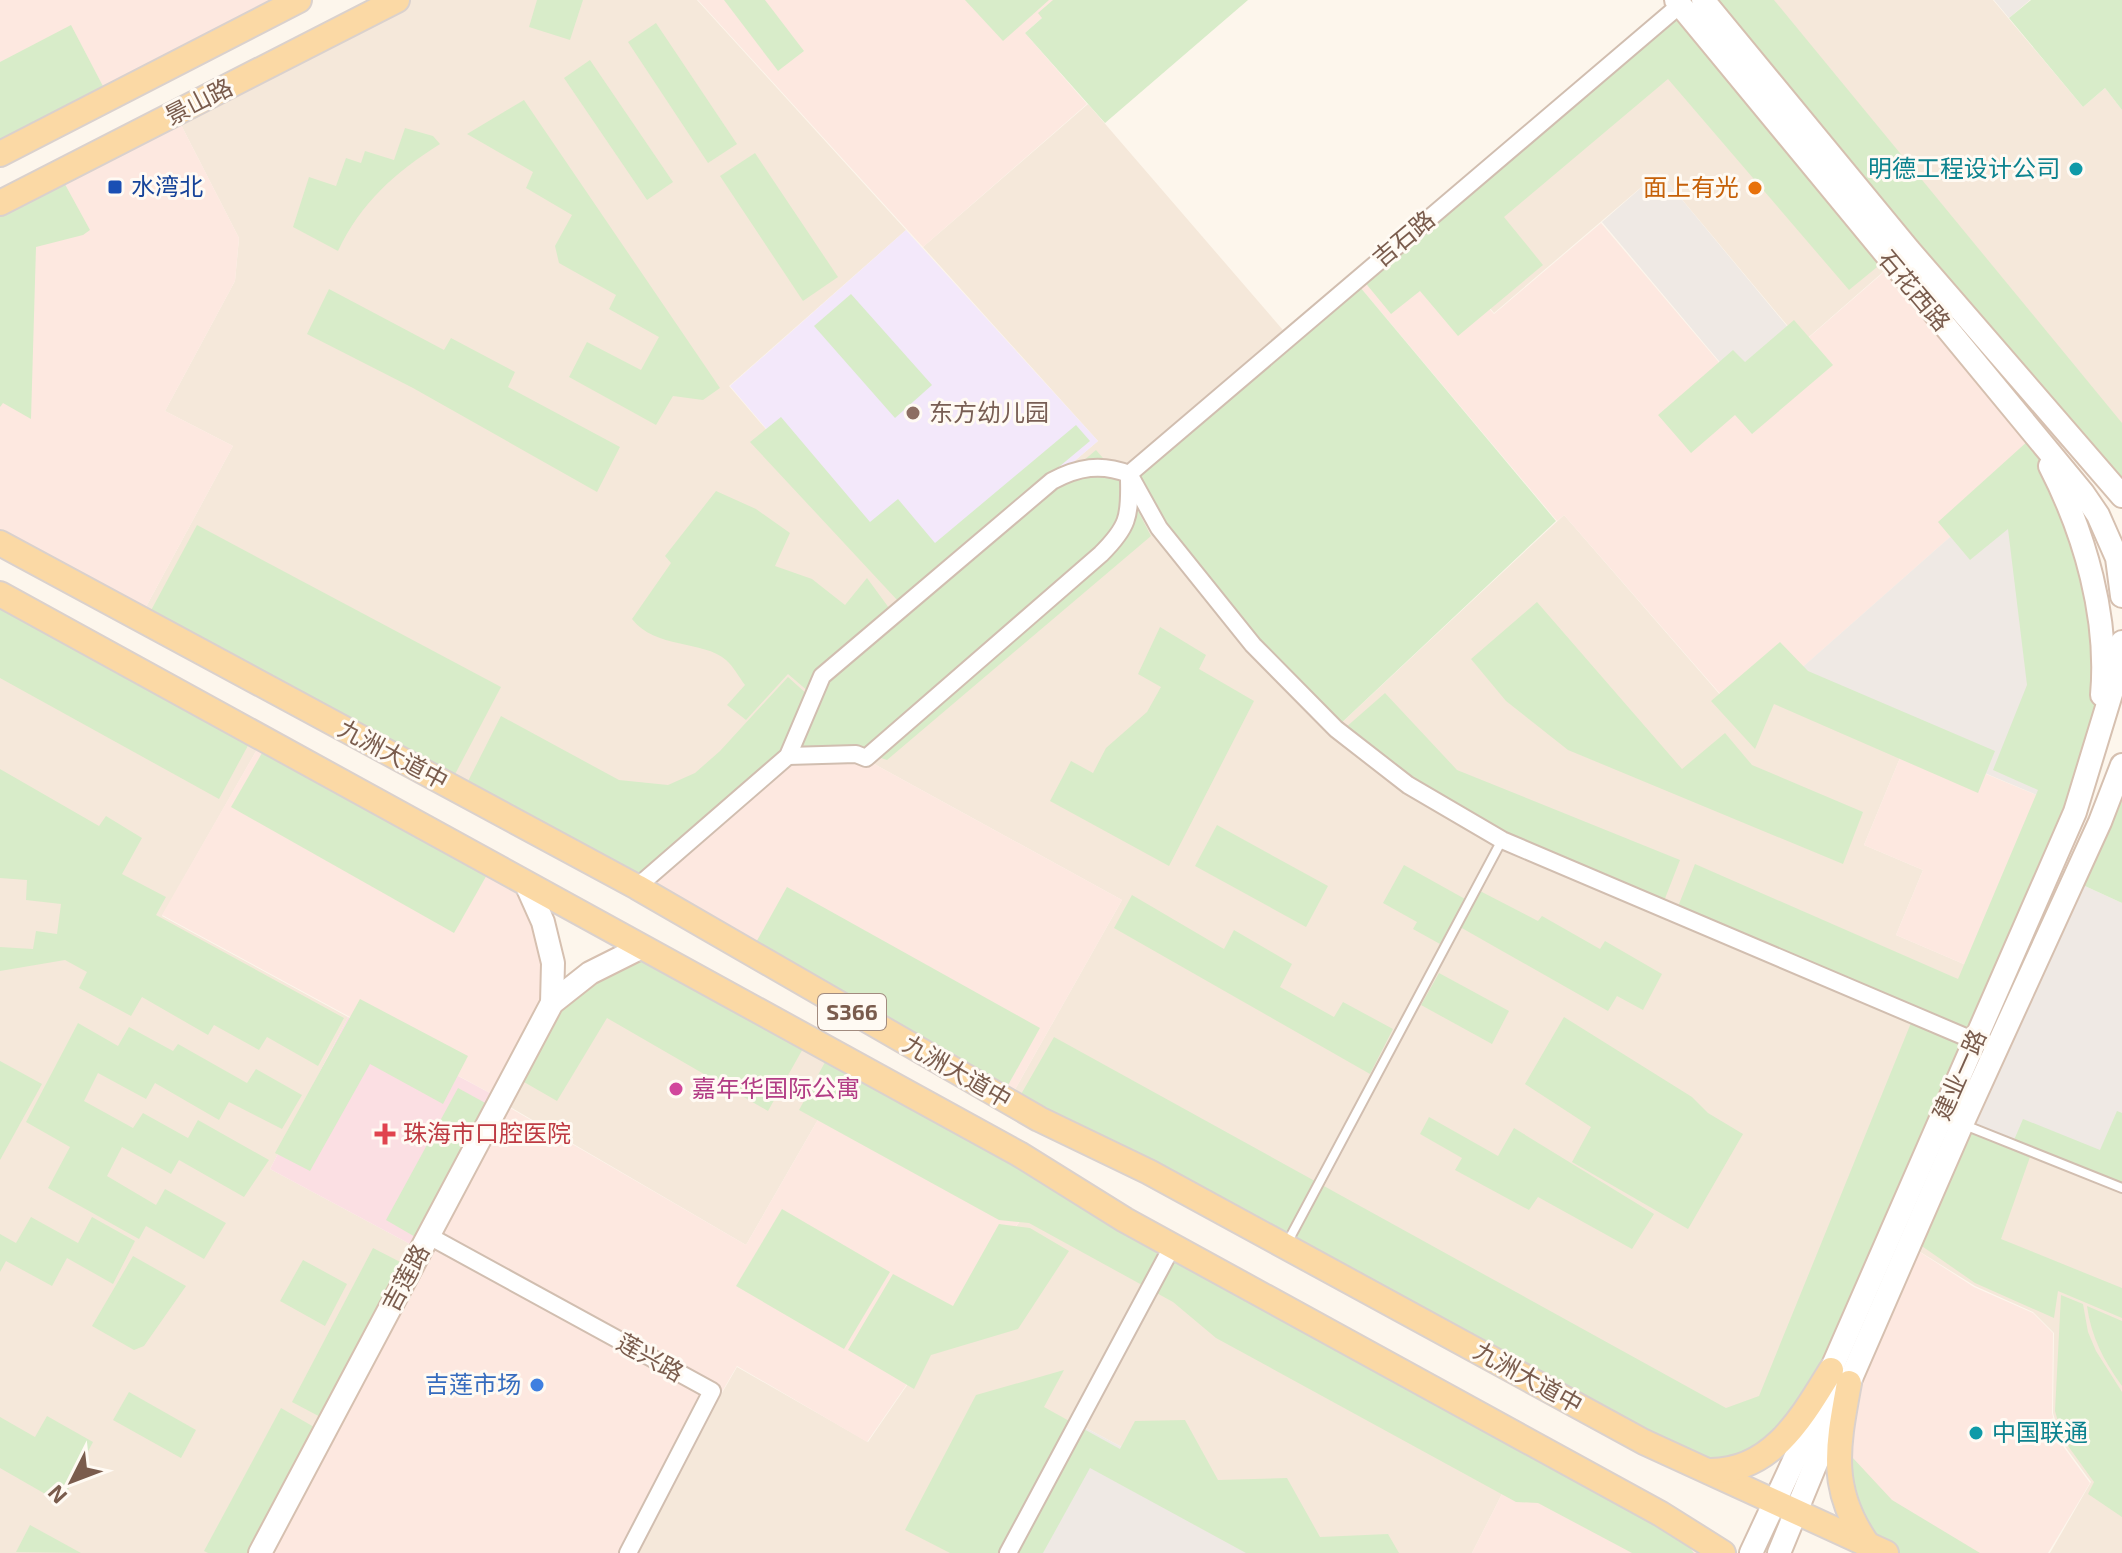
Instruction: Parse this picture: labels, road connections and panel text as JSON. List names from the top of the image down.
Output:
{
  "streets": {
    "main road": [
      "景山路",
      "石花西路",
      "九洲大道中",
      "S366",
      "建业一路",
      "吉莲路"
    ],
    "street": ["吉石路", "莲兴路"]
  },
  "crossings": [
    ["吉石路", "石花西路"],
    ["九洲大道中", "建业一路"],
    ["吉莲路", "莲兴路"]
  ],
  "places": {
    "other": [
      "明德工程设计公司",
      "面上有光",
      "东方幼儿园",
      "嘉年华国际公寓",
      "吉莲市场",
      "中国联通"
    ],
    "transit": ["水湾北"],
    "health": ["珠海市口腔医院"]
  },
  "north": "bottom left"
}
